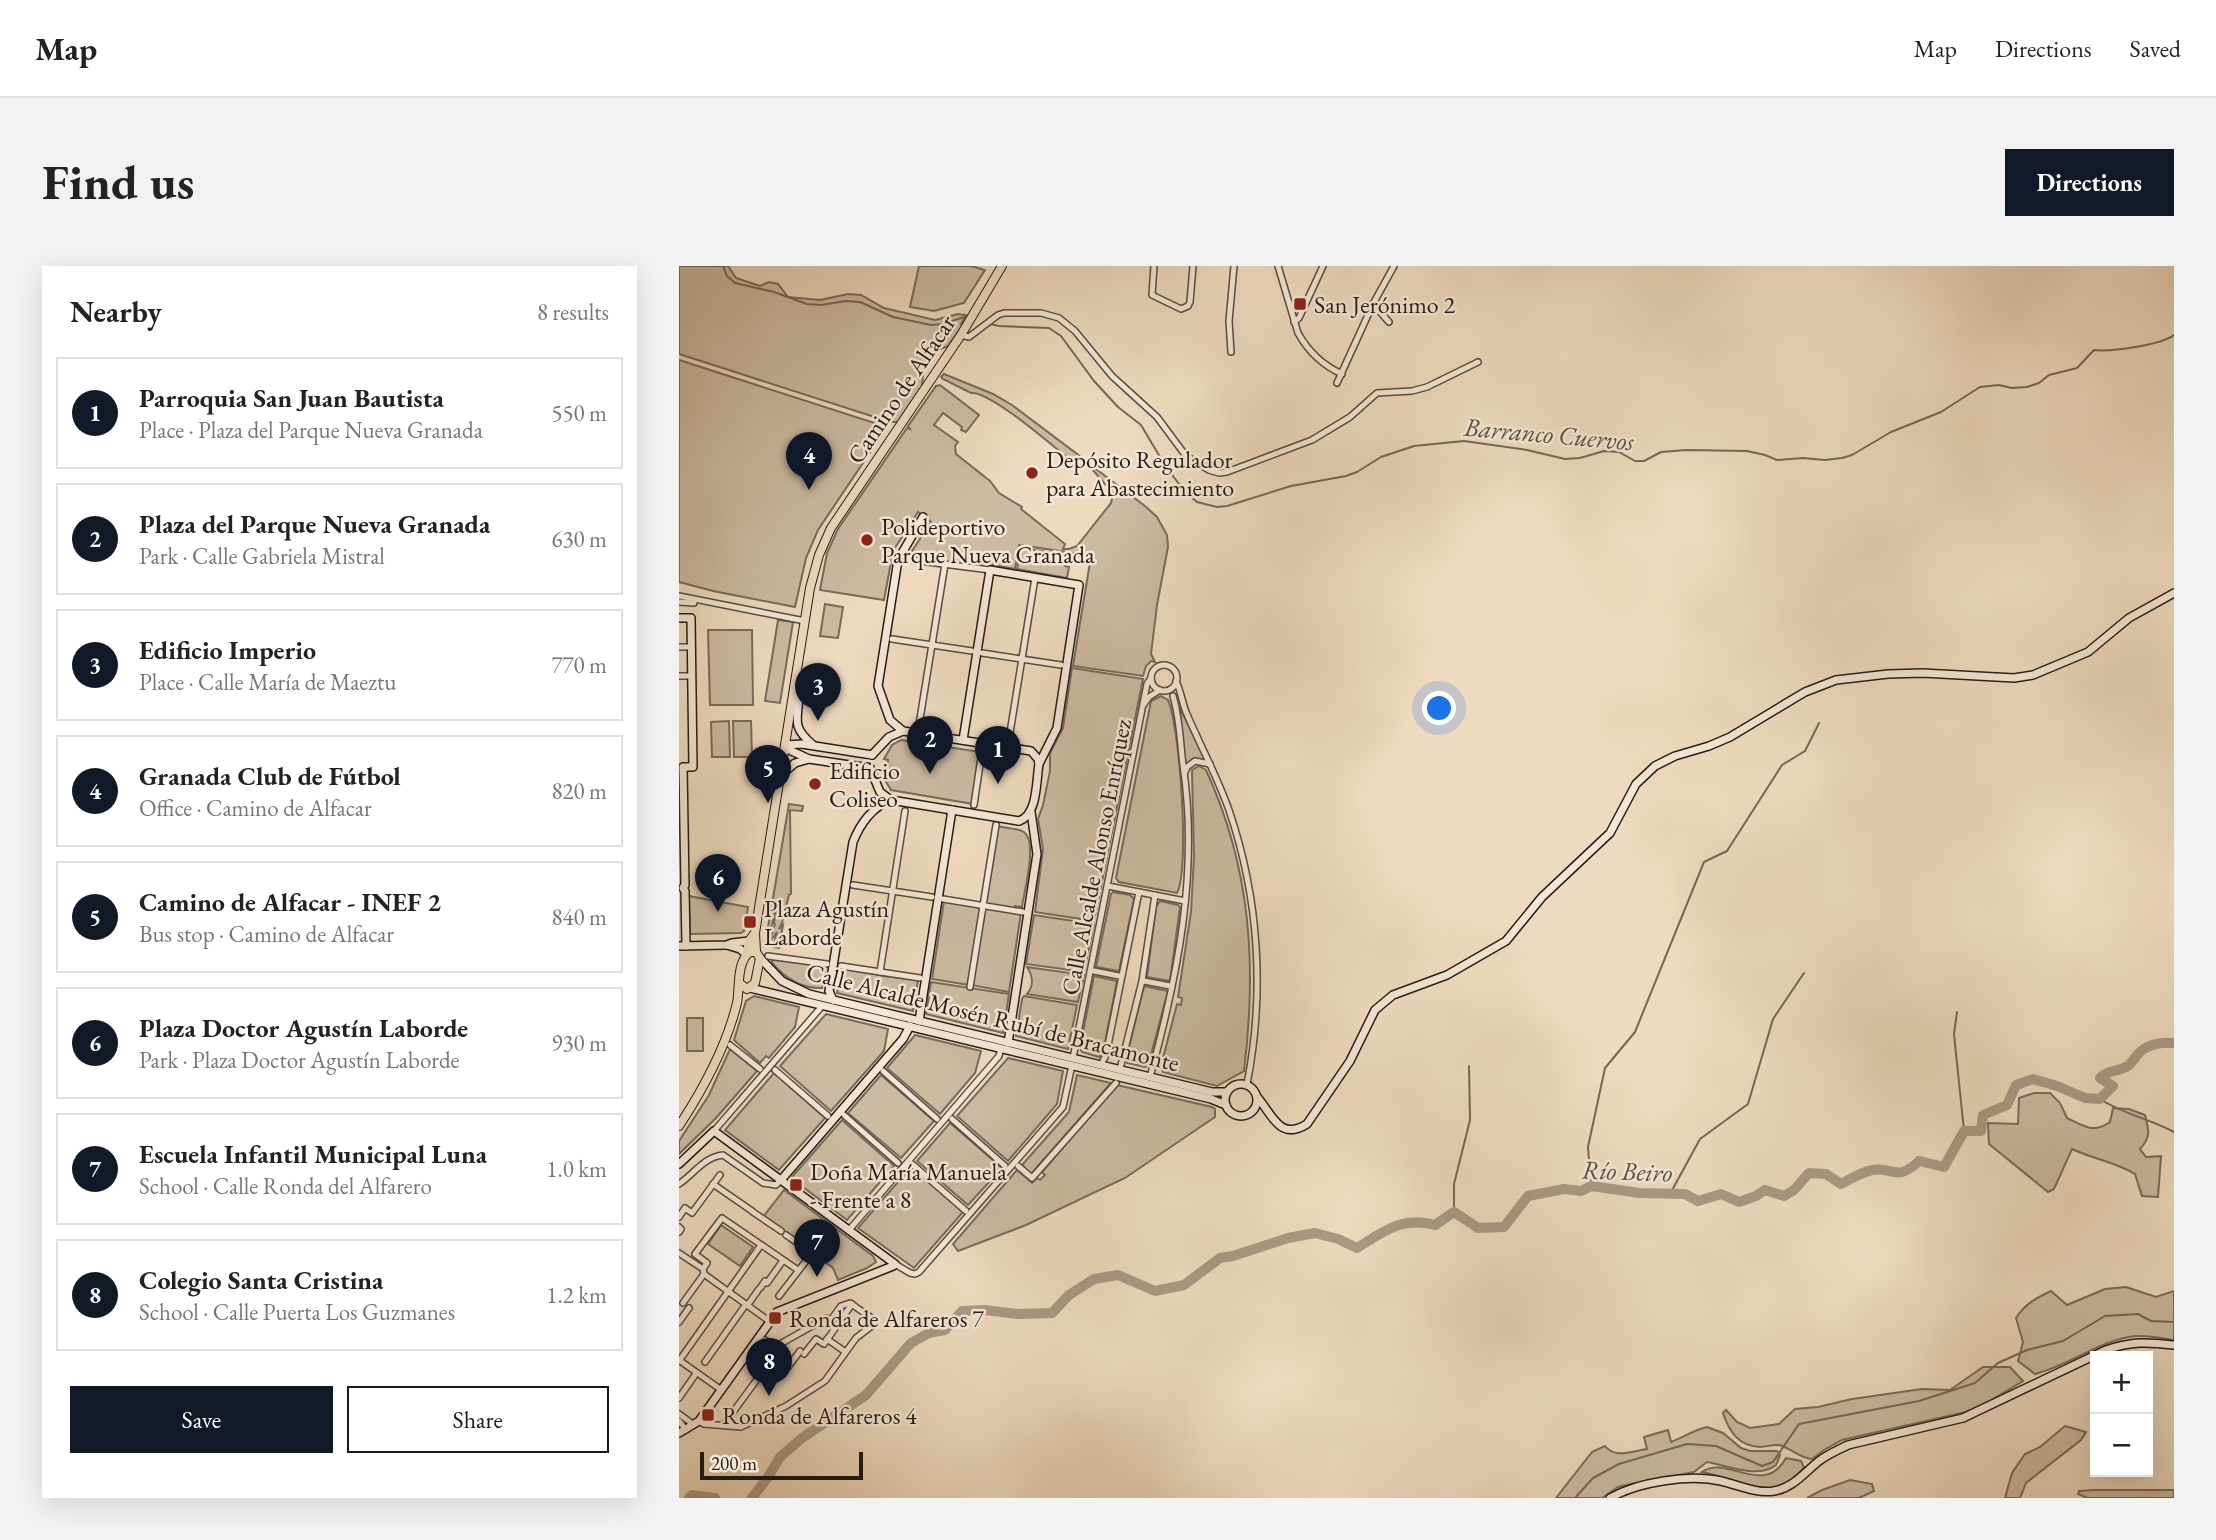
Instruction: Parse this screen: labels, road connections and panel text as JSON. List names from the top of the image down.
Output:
{
  "streets": {
    "main road": ["Camino de Alfacar"],
    "street": ["Calle Alcalde Alonso Enríquez", "Calle Alcalde Mosén Rubí de Bracamonte"]
  },
  "crossings": [
    ["Camino de Alfacar", "Calle Alcalde Mosén Rubí de Bracamonte"],
    ["Calle Alcalde Alonso Enríquez", "Calle Alcalde Mosén Rubí de Bracamonte"]
  ],
  "water": ["Barranco Cuervos", "Río Beiro"],
  "places": {
    "transit": [
      "San Jerónimo 2",
      "Plaza Agustín Laborde",
      "Doña María Manuela - Frente a 8",
      "Ronda de Alfareros 7",
      "Ronda de Alfareros 4"
    ],
    "other": ["Depósito Regulador para Abastecimiento", "Polideportivo Parque Nueva Granada", "Edificio Coliseo"]
  },
  "scale_bar": "200 m",
  "page": {
    "header": "Map",
    "nav": ["Map", "Directions", "Saved"],
    "buttons": [
      "Directions",
      ["Save", "Share"]
    ],
    "title": "Find us",
    "heading": ["Nearby", "8 results"],
    "list": [
      {
        "mark": "1",
        "name": "Parroquia San Juan Bautista",
        "note": "Place · Plaza del Parque Nueva Granada",
        "value": "550 m"
      },
      {
        "mark": "2",
        "name": "Plaza del Parque Nueva Granada",
        "note": "Park · Calle Gabriela Mistral",
        "value": "630 m"
      },
      {
        "mark": "3",
        "name": "Edificio Imperio",
        "note": "Place · Calle María de Maeztu",
        "value": "770 m"
      },
      {
        "mark": "4",
        "name": "Granada Club de Fútbol",
        "note": "Office · Camino de Alfacar",
        "value": "820 m"
      },
      {
        "mark": "5",
        "name": "Camino de Alfacar - INEF 2",
        "note": "Bus stop · Camino de Alfacar",
        "value": "840 m"
      },
      {
        "mark": "6",
        "name": "Plaza Doctor Agustín Laborde",
        "note": "Park · Plaza Doctor Agustín Laborde",
        "value": "930 m"
      },
      {
        "mark": "7",
        "name": "Escuela Infantil Municipal Luna",
        "note": "School · Calle Ronda del Alfarero",
        "value": "1.0 km"
      },
      {
        "mark": "8",
        "name": "Colegio Santa Cristina",
        "note": "School · Calle Puerta Los Guzmanes",
        "value": "1.2 km"
      }
    ],
    "pins": [
      "4",
      "3",
      "2",
      "1",
      "5",
      "6",
      "7",
      "8"
    ],
    "map_buttons": ["+", "−"],
    "scale": "200 m"
  }
}
